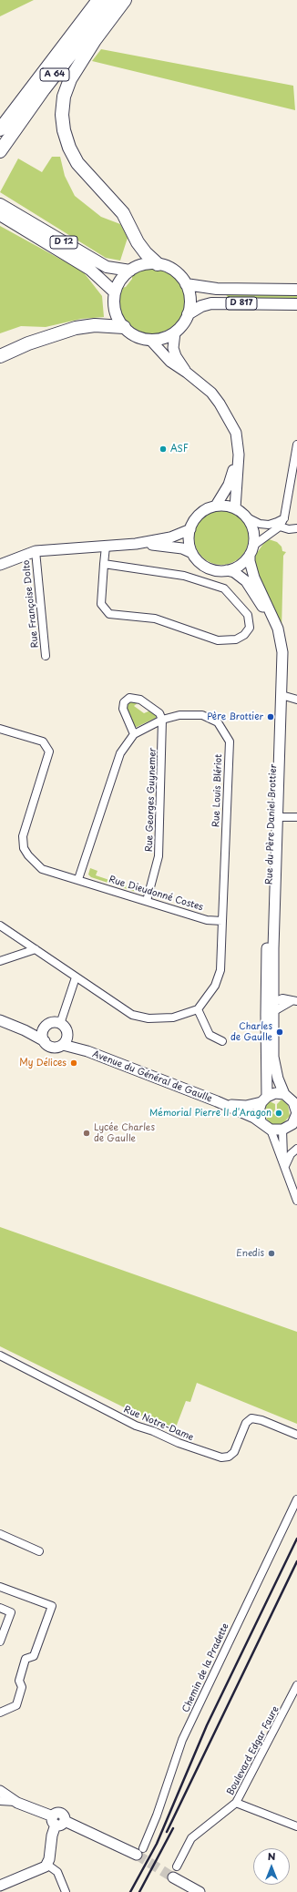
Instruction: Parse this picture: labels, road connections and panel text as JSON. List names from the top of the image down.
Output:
{
  "streets": {
    "highway": ["A 64"],
    "main road": [
      "D 12",
      "D 817",
      "Rue du Père Daniel Brottier",
      "Avenue du Général de Gaulle"
    ],
    "street": [
      "Rue Françoise Dolto",
      "Rue Louis Blériot",
      "Rue Georges Guynemer",
      "Rue Dieudonné Costes",
      "Rue Notre-Dame",
      "Chemin de la Pradette",
      "Boulevard Edgar Faure"
    ]
  },
  "crossings": [
    ["D 12", "D 817"],
    ["Rue Louis Blériot", "Rue Georges Guynemer"],
    ["Rue Louis Blériot", "Rue Dieudonné Costes"],
    ["Rue Georges Guynemer", "Rue Dieudonné Costes"]
  ],
  "places": [
    "ASF",
    "Père Brottier",
    "Charles de Gaulle",
    "My Délices",
    "Mémorial Pierre II d'Aragon",
    "Lycée Charles de Gaulle",
    "Enedis"
  ],
  "north": "top"
}
